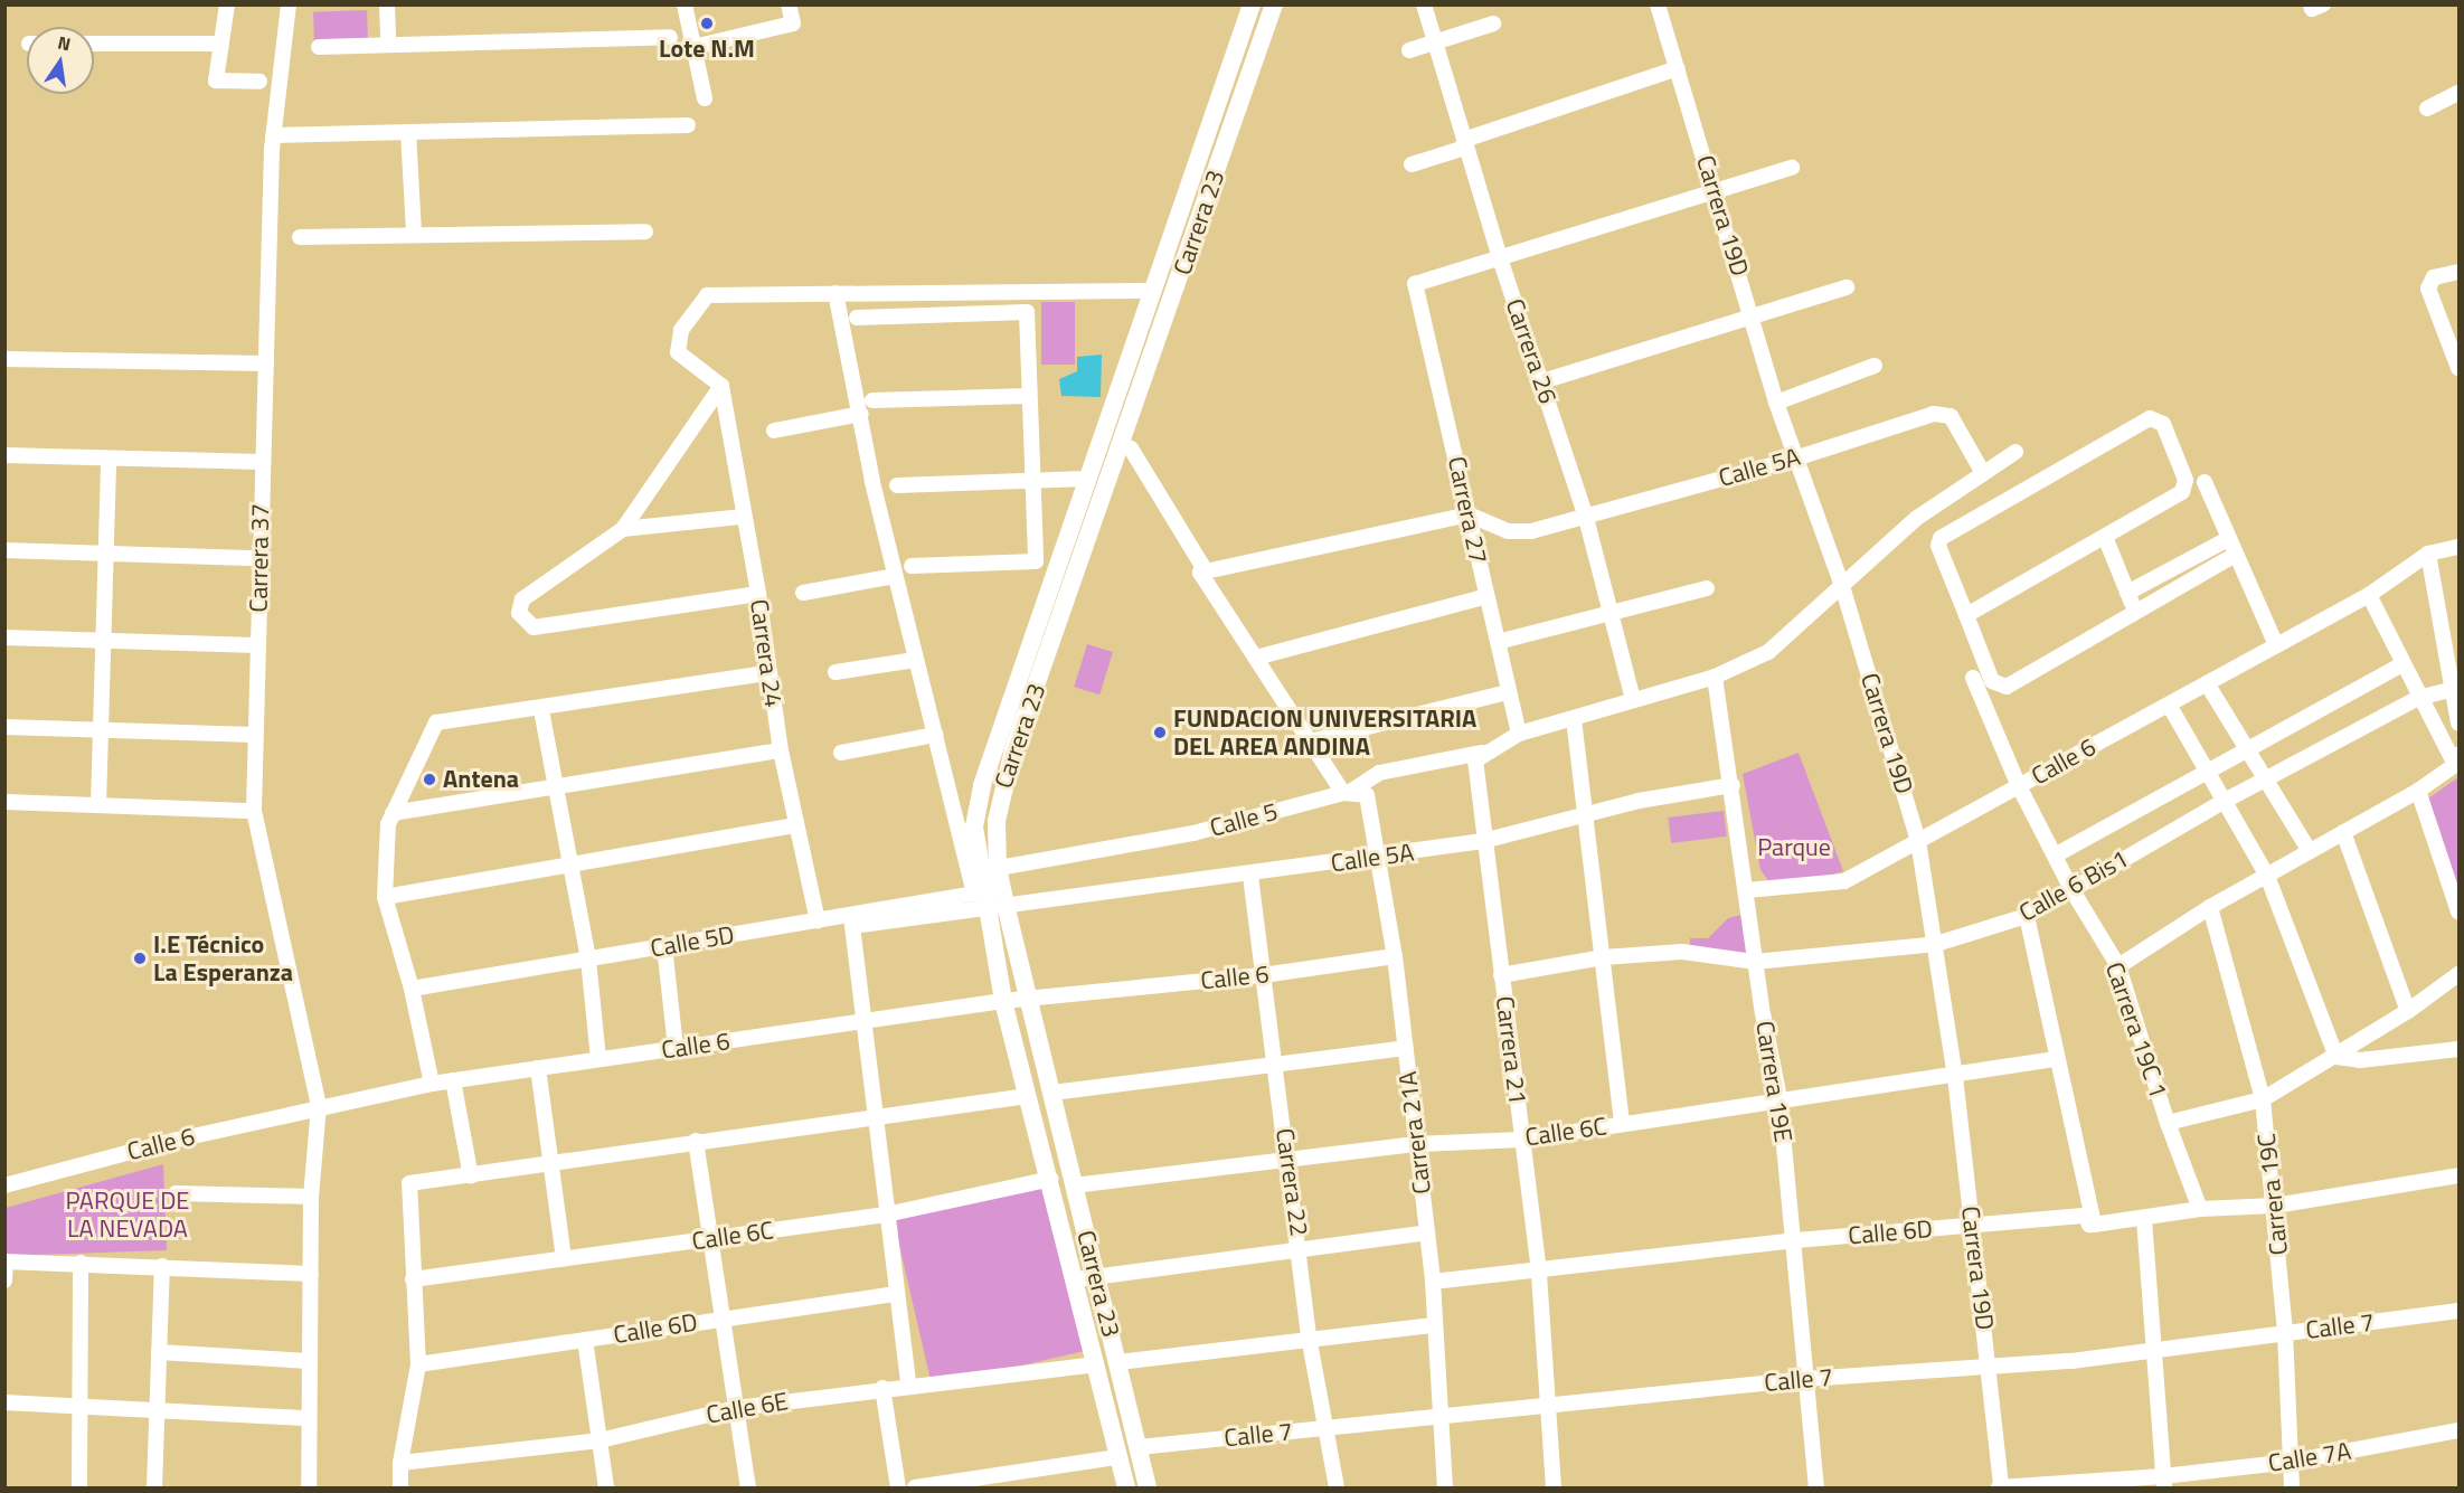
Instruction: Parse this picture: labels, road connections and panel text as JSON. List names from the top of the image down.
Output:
{
  "streets": {
    "main road": ["Carrera 23"],
    "street": [
      "Carrera 19D",
      "Carrera 26",
      "Calle 5A",
      "Carrera 27",
      "Carrera 37",
      "Carrera 24",
      "Calle 6",
      "Calle 5",
      "Calle 6 Bis1",
      "Calle 5D",
      "Carrera 19C 1",
      "Carrera 21",
      "Carrera 19E",
      "Calle 6C",
      "Carrera 21A",
      "Carrera 22",
      "Carrera 19C",
      "Calle 6D",
      "Calle 7",
      "Calle 6E",
      "Calle 7A"
    ]
  },
  "crossings": [
    ["Carrera 19D", "Calle 5A"],
    ["Carrera 19D", "Calle 6"],
    ["Carrera 19D", "Calle 5"],
    ["Carrera 19D", "Calle 6 Bis1"],
    ["Carrera 19D", "Calle 6C"],
    ["Carrera 19D", "Calle 6D"],
    ["Carrera 19D", "Calle 7"],
    ["Carrera 19D", "Calle 7A"],
    ["Carrera 23", "Calle 5A"],
    ["Carrera 23", "Calle 6"],
    ["Carrera 23", "Calle 5"],
    ["Carrera 23", "Calle 6C"],
    ["Carrera 23", "Carrera 21A"],
    ["Carrera 23", "Calle 7"],
    ["Carrera 23", "Calle 6E"],
    ["Carrera 26", "Calle 5A"],
    ["Carrera 26", "Carrera 27"],
    ["Carrera 26", "Calle 5"],
    ["Calle 5A", "Carrera 27"],
    ["Calle 5A", "Calle 5"],
    ["Calle 5A", "Calle 5D"],
    ["Calle 5A", "Carrera 21"],
    ["Calle 5A", "Carrera 19E"],
    ["Calle 5A", "Carrera 21A"],
    ["Calle 5A", "Carrera 22"],
    ["Carrera 27", "Calle 5"],
    ["Carrera 37", "Calle 6"],
    ["Carrera 24", "Calle 5D"],
    ["Calle 6", "Carrera 19C 1"],
    ["Calle 6", "Carrera 19E"],
    ["Calle 6", "Carrera 21A"],
    ["Calle 6", "Carrera 22"],
    ["Calle 5", "Carrera 21"],
    ["Calle 5", "Carrera 19E"],
    ["Calle 5", "Carrera 21A"],
    ["Calle 6 Bis1", "Carrera 19C 1"],
    ["Calle 6 Bis1", "Carrera 21"],
    ["Calle 6 Bis1", "Carrera 19E"],
    ["Carrera 19C 1", "Calle 6D"],
    ["Carrera 21", "Calle 6C"],
    ["Carrera 21", "Calle 6D"],
    ["Carrera 21", "Calle 7"],
    ["Carrera 19E", "Calle 6C"],
    ["Carrera 19E", "Calle 6D"],
    ["Carrera 19E", "Calle 7"],
    ["Calle 6C", "Carrera 21A"],
    ["Calle 6C", "Carrera 22"],
    ["Carrera 21A", "Calle 6D"],
    ["Carrera 21A", "Calle 7"],
    ["Carrera 22", "Calle 7"],
    ["Carrera 19C", "Calle 6D"],
    ["Carrera 19C", "Calle 7"],
    ["Carrera 19C", "Calle 7A"]
  ],
  "parks": ["Parque", "PARQUE DE LA NEVADA"],
  "places": [
    "Lote N.M",
    "FUNDACION UNIVERSITARIA DEL AREA ANDINA",
    "Antena",
    "I.E Técnico La Esperanza"
  ],
  "north": "top"
}
